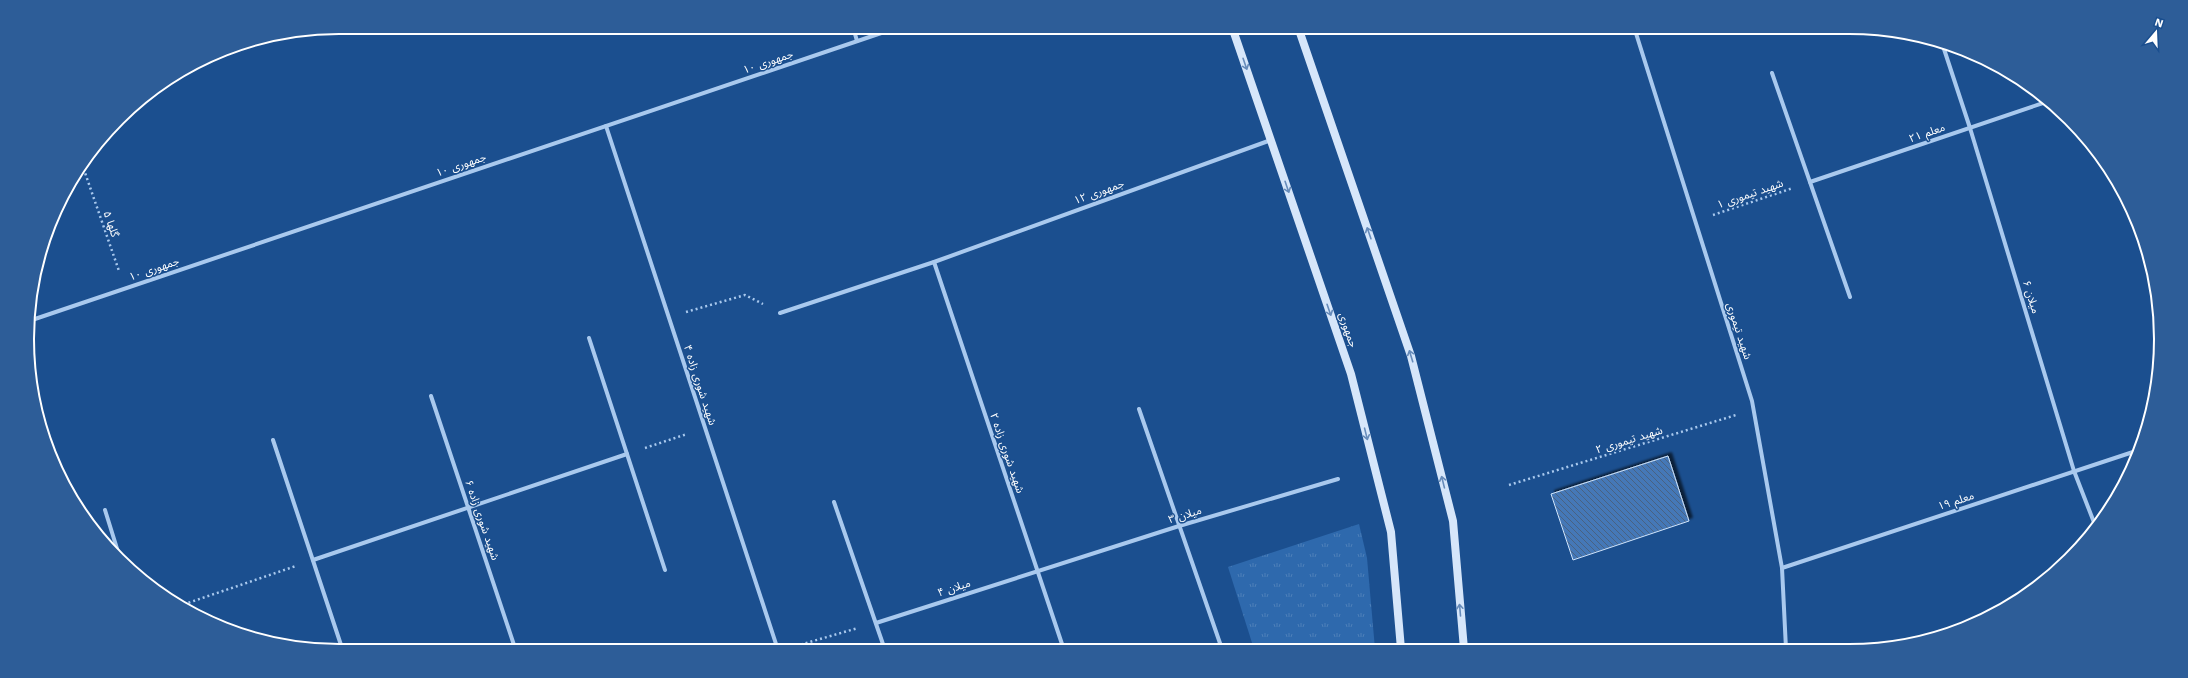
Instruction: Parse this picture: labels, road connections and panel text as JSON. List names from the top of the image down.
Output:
{
  "streets": {
    "main road": ["جمهوری"],
    "street": [
      "جمهوری ۱۰",
      "معلم ۲۱",
      "جمهوری ۱۲",
      "میلان ۶",
      "شهید تیموری",
      "شهید شوری زاده ۴",
      "شهید شوری زاده ۲",
      "معلم ۱۹",
      "میلان ۳",
      "شهید شوری زاده ۶",
      "میلان ۴"
    ],
    "path": ["شهید تیموری ۱", "گلها ۵", "شهید تیموری ۲"]
  },
  "crossings": [
    ["جمهوری ۱۰", "گلها ۵"],
    ["جمهوری ۱۰", "شهید شوری زاده ۴"],
    ["معلم ۲۱", "شهید تیموری ۱"],
    ["معلم ۲۱", "میلان ۶"],
    ["جمهوری ۱۲", "جمهوری"],
    ["جمهوری ۱۲", "شهید شوری زاده ۲"],
    ["شهید تیموری ۱", "شهید تیموری"],
    ["میلان ۶", "معلم ۱۹"],
    ["شهید تیموری", "شهید تیموری ۲"],
    ["شهید تیموری", "معلم ۱۹"],
    ["شهید شوری زاده ۲", "میلان ۳"],
    ["شهید شوری زاده ۲", "میلان ۴"],
    ["میلان ۳", "میلان ۴"]
  ],
  "north": "top"
}
